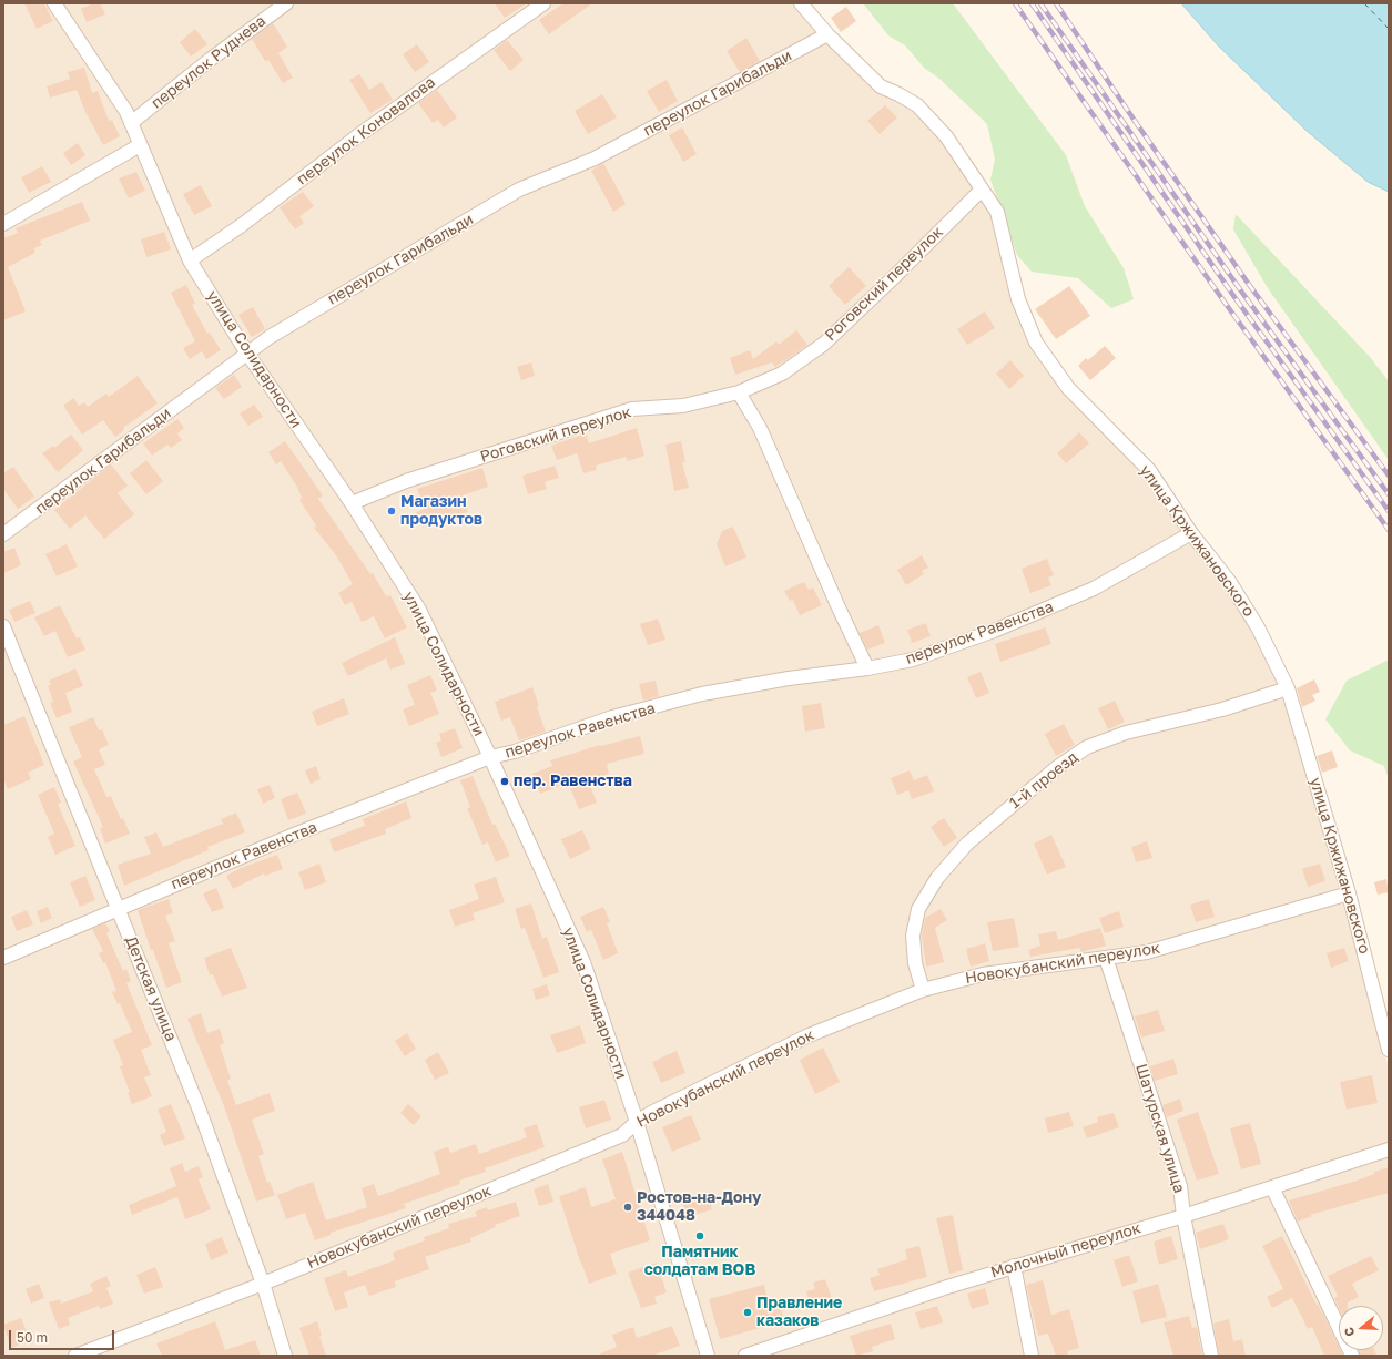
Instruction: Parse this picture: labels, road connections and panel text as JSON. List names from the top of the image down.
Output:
{
  "streets": {
    "street": [
      "переулок Руднева",
      "переулок Гарибальди",
      "переулок Коновалова",
      "Роговский переулок",
      "улица Солидарности",
      "улица Кржижановского",
      "переулок Равенства",
      "1-й проезд",
      "Новокубанский переулок",
      "Детская улица",
      "Шатурская улица",
      "Молочный переулок"
    ]
  },
  "crossings": [
    ["переулок Руднева", "улица Солидарности"],
    ["переулок Гарибальди", "улица Солидарности"],
    ["переулок Гарибальди", "улица Кржижановского"],
    ["переулок Коновалова", "улица Солидарности"],
    ["Роговский переулок", "улица Солидарности"],
    ["Роговский переулок", "улица Кржижановского"],
    ["улица Солидарности", "переулок Равенства"],
    ["улица Солидарности", "Новокубанский переулок"],
    ["улица Кржижановского", "переулок Равенства"],
    ["улица Кржижановского", "1-й проезд"],
    ["улица Кржижановского", "Новокубанский переулок"],
    ["переулок Равенства", "Детская улица"],
    ["1-й проезд", "Новокубанский переулок"],
    ["Новокубанский переулок", "Детская улица"],
    ["Новокубанский переулок", "Шатурская улица"],
    ["Шатурская улица", "Молочный переулок"]
  ],
  "places": [
    "Магазин продуктов",
    "пер. Равенства",
    "Ростов-на-Дону 344048",
    "Памятник солдатам ВОВ",
    "Правление казаков"
  ],
  "scale_bar": "50 m",
  "north": "left"
}
